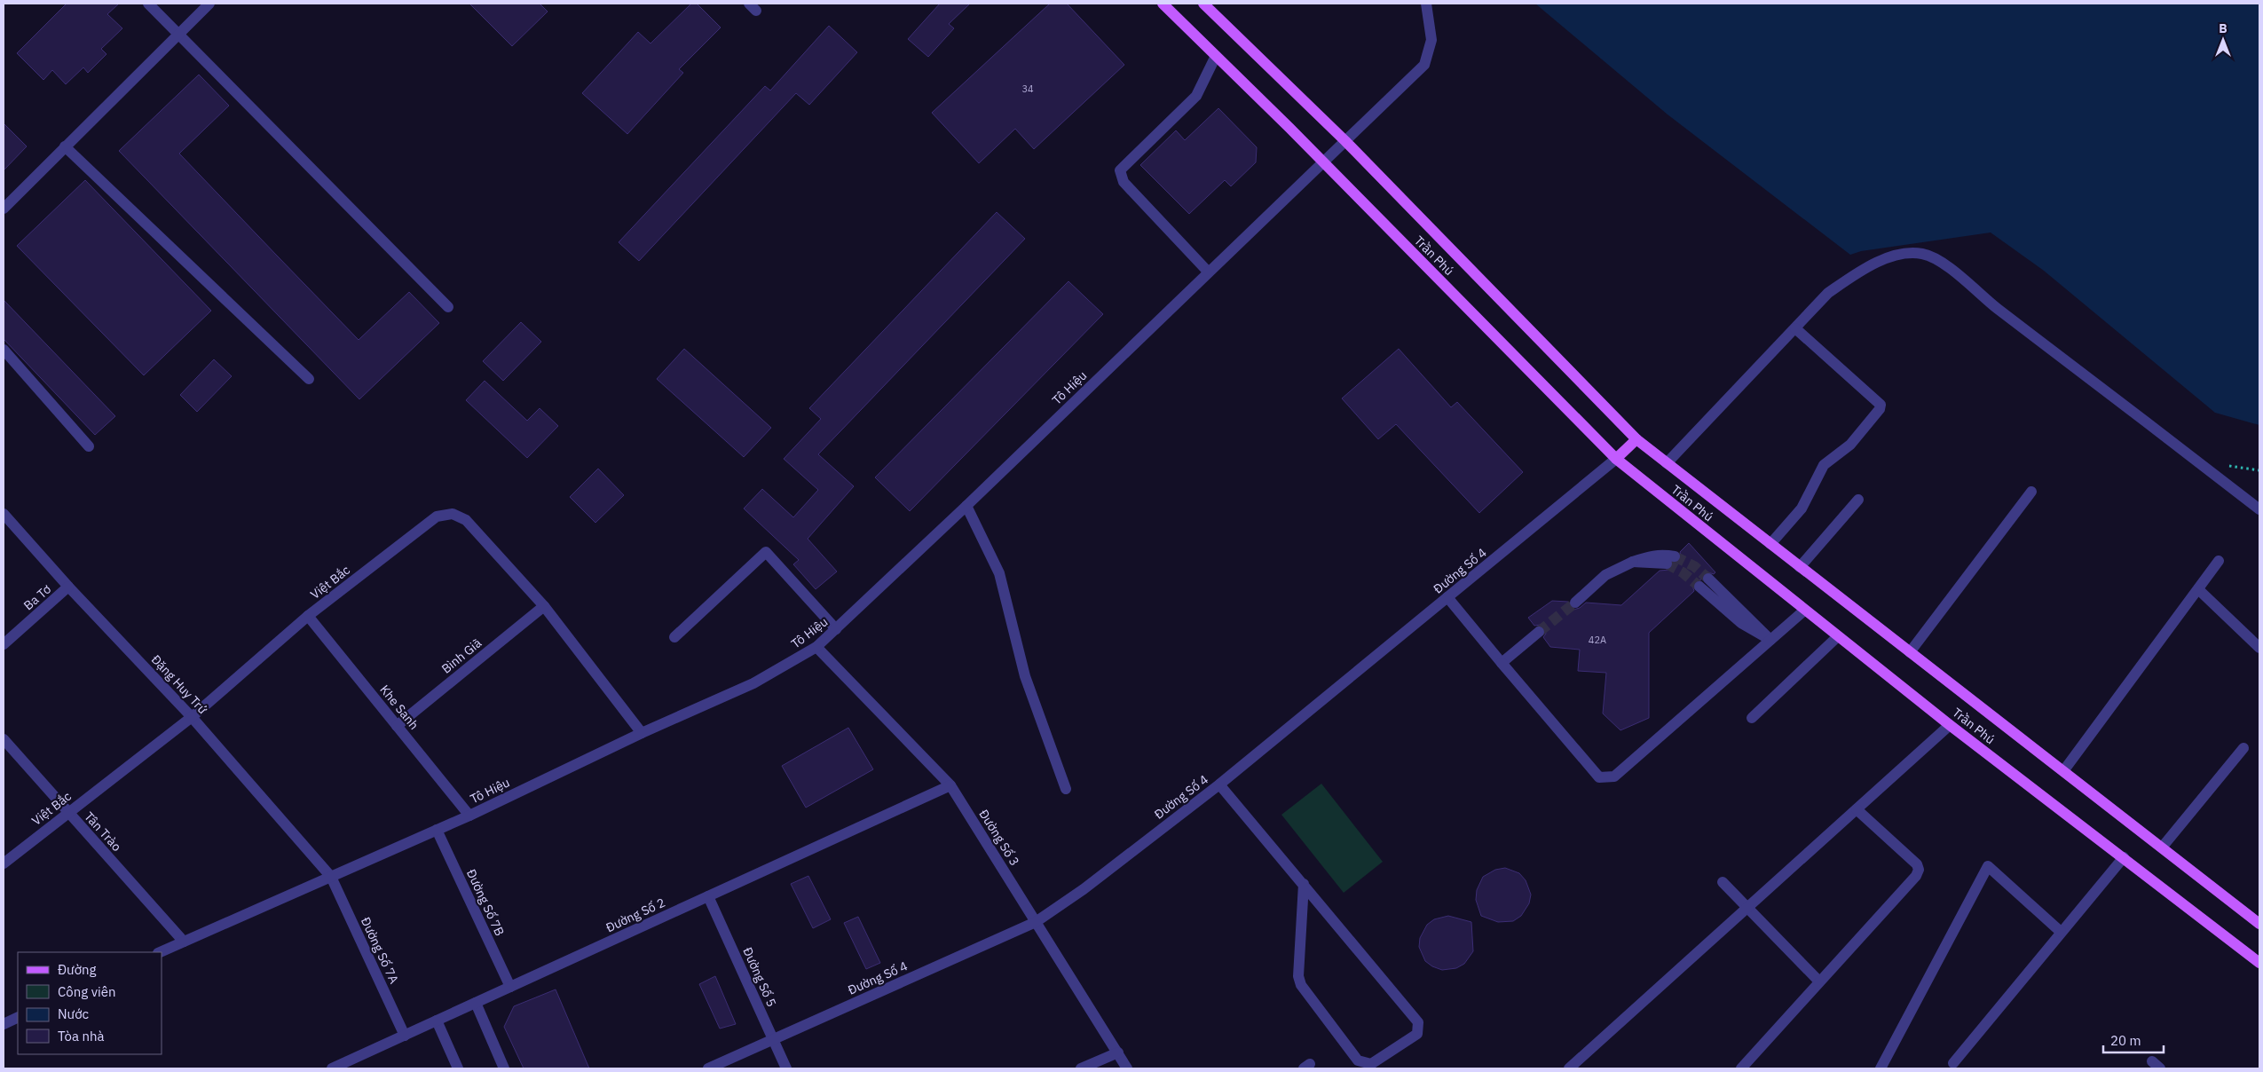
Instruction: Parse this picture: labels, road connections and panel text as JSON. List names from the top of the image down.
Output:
{
  "streets": {
    "main road": ["Trần Phú"],
    "street": [
      "Tô Hiệu",
      "Đường Số 4",
      "Việt Bắc",
      "Ba Tơ",
      "Bình Giã",
      "Đặng Huy Trứ",
      "Khe Sanh",
      "Tân Trào",
      "Đường Số 3",
      "Đường Số 7B",
      "Đường Số 2",
      "Đường Số 7A",
      "Đường Số 5"
    ]
  },
  "crossings": [
    ["Trần Phú", "Tô Hiệu"],
    ["Trần Phú", "Đường Số 4"],
    ["Tô Hiệu", "Việt Bắc"],
    ["Tô Hiệu", "Đặng Huy Trứ"],
    ["Tô Hiệu", "Khe Sanh"],
    ["Tô Hiệu", "Tân Trào"],
    ["Tô Hiệu", "Đường Số 3"],
    ["Tô Hiệu", "Đường Số 7B"],
    ["Tô Hiệu", "Đường Số 7A"],
    ["Đường Số 4", "Đường Số 3"],
    ["Đường Số 4", "Đường Số 5"],
    ["Việt Bắc", "Bình Giã"],
    ["Việt Bắc", "Đặng Huy Trứ"],
    ["Việt Bắc", "Khe Sanh"],
    ["Việt Bắc", "Tân Trào"],
    ["Ba Tơ", "Đặng Huy Trứ"],
    ["Bình Giã", "Khe Sanh"],
    ["Đặng Huy Trứ", "Đường Số 7A"],
    ["Đường Số 3", "Đường Số 2"],
    ["Đường Số 7B", "Đường Số 2"],
    ["Đường Số 2", "Đường Số 7A"],
    ["Đường Số 2", "Đường Số 5"]
  ],
  "house_numbers": ["34", "42А"],
  "legend": [
    "Đường",
    "Công viên",
    "Nước",
    "Tòa nhà"
  ],
  "scale_bar": "20 m",
  "north": "top"
}
